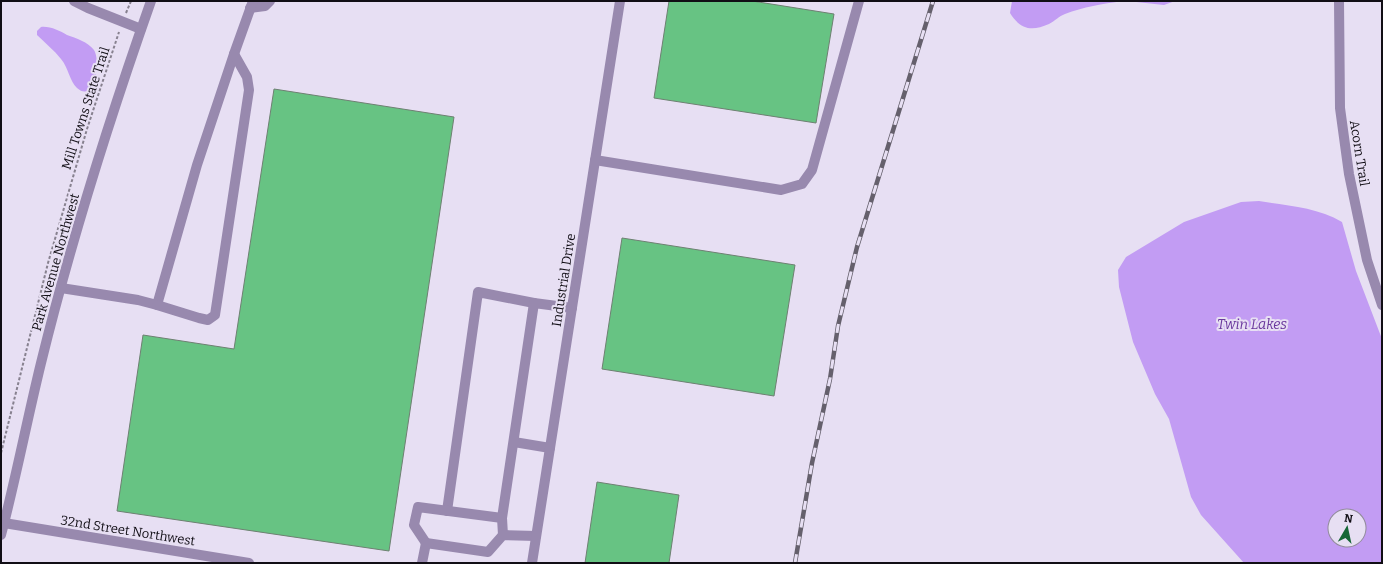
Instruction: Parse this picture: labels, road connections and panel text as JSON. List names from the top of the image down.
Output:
{
  "streets": {
    "street": [
      "Acorn Trail",
      "Park Avenue Northwest",
      "Industrial Drive",
      "32nd Street Northwest"
    ],
    "path": ["Mill Towns State Trail"]
  },
  "crossings": [
    ["Park Avenue Northwest", "32nd Street Northwest"]
  ],
  "water": ["Twin Lakes"],
  "north": "top"
}
